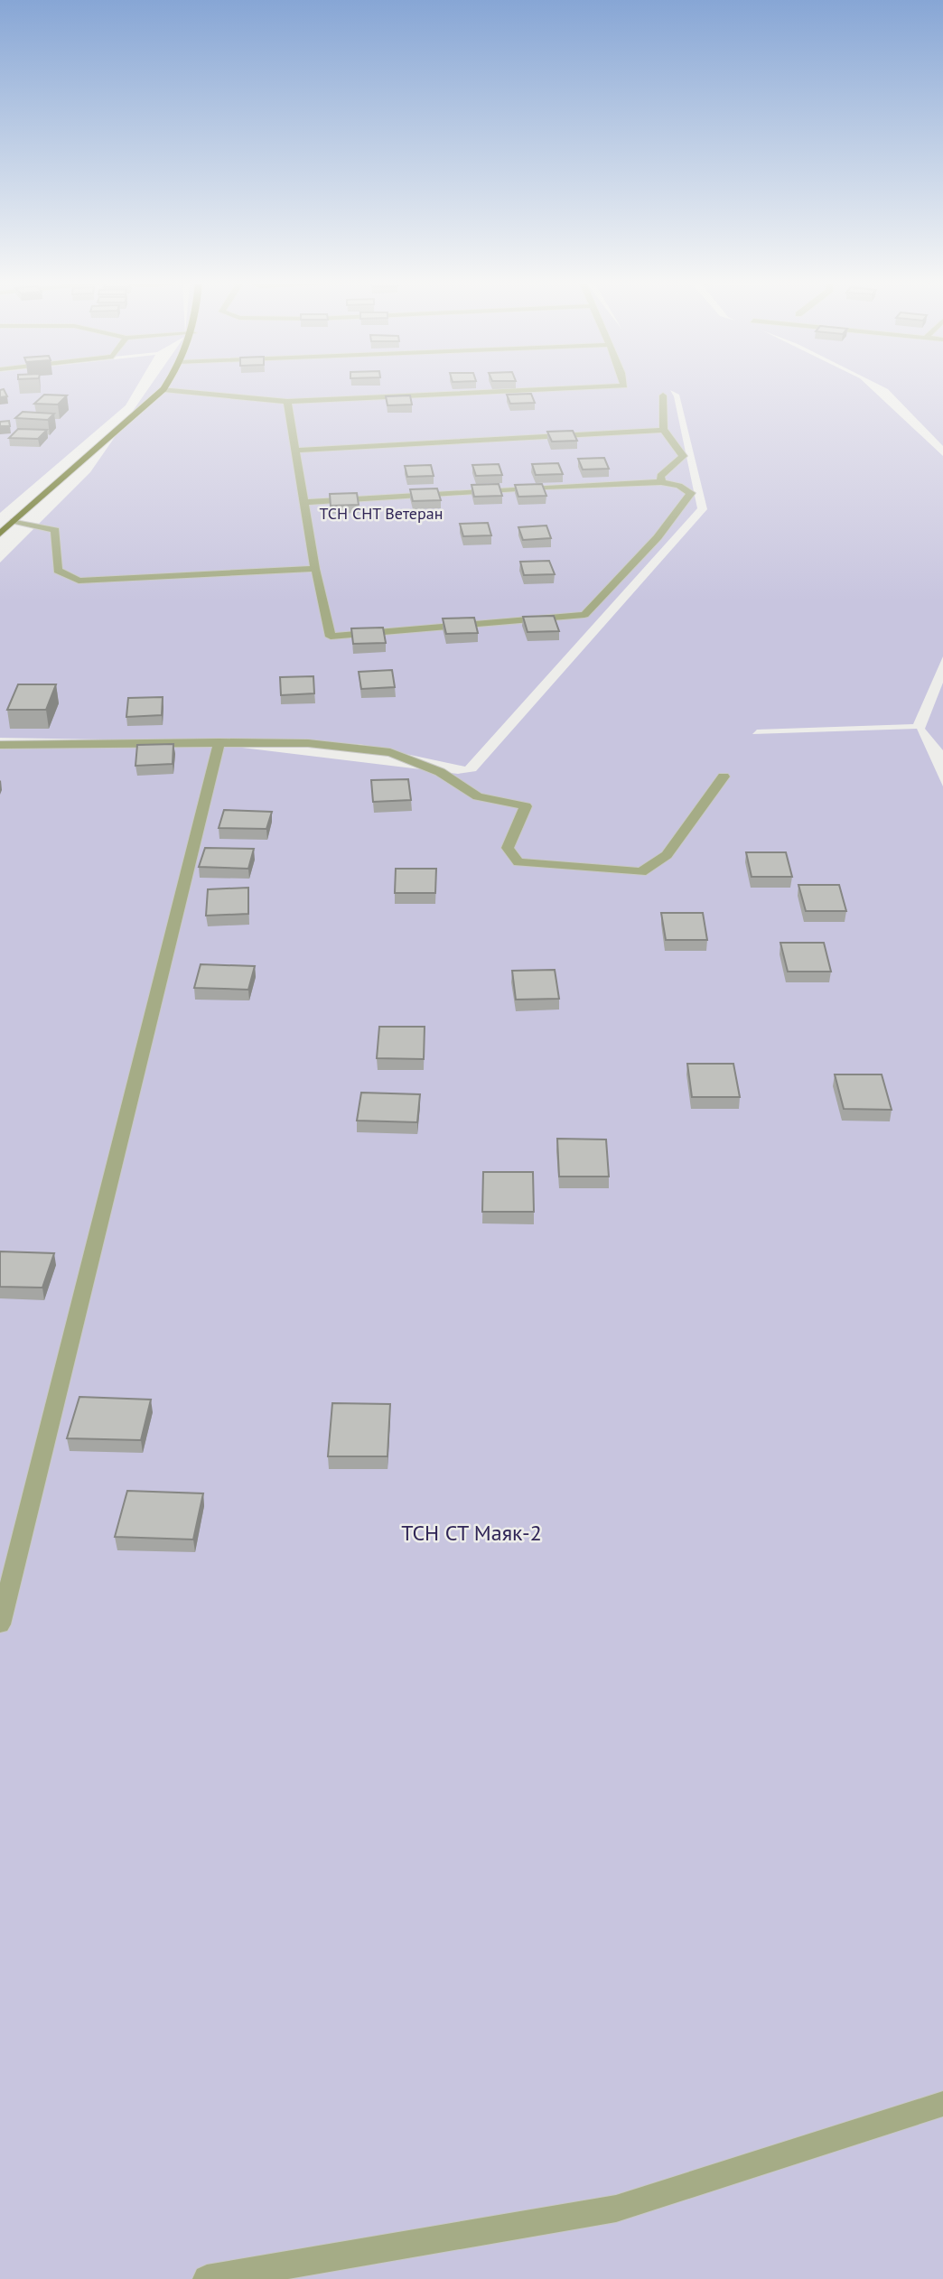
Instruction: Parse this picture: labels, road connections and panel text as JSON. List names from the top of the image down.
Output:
{
  "parks": ["ТСН СНТ Ветеран", "ТСН СТ Маяк-2"]
}
